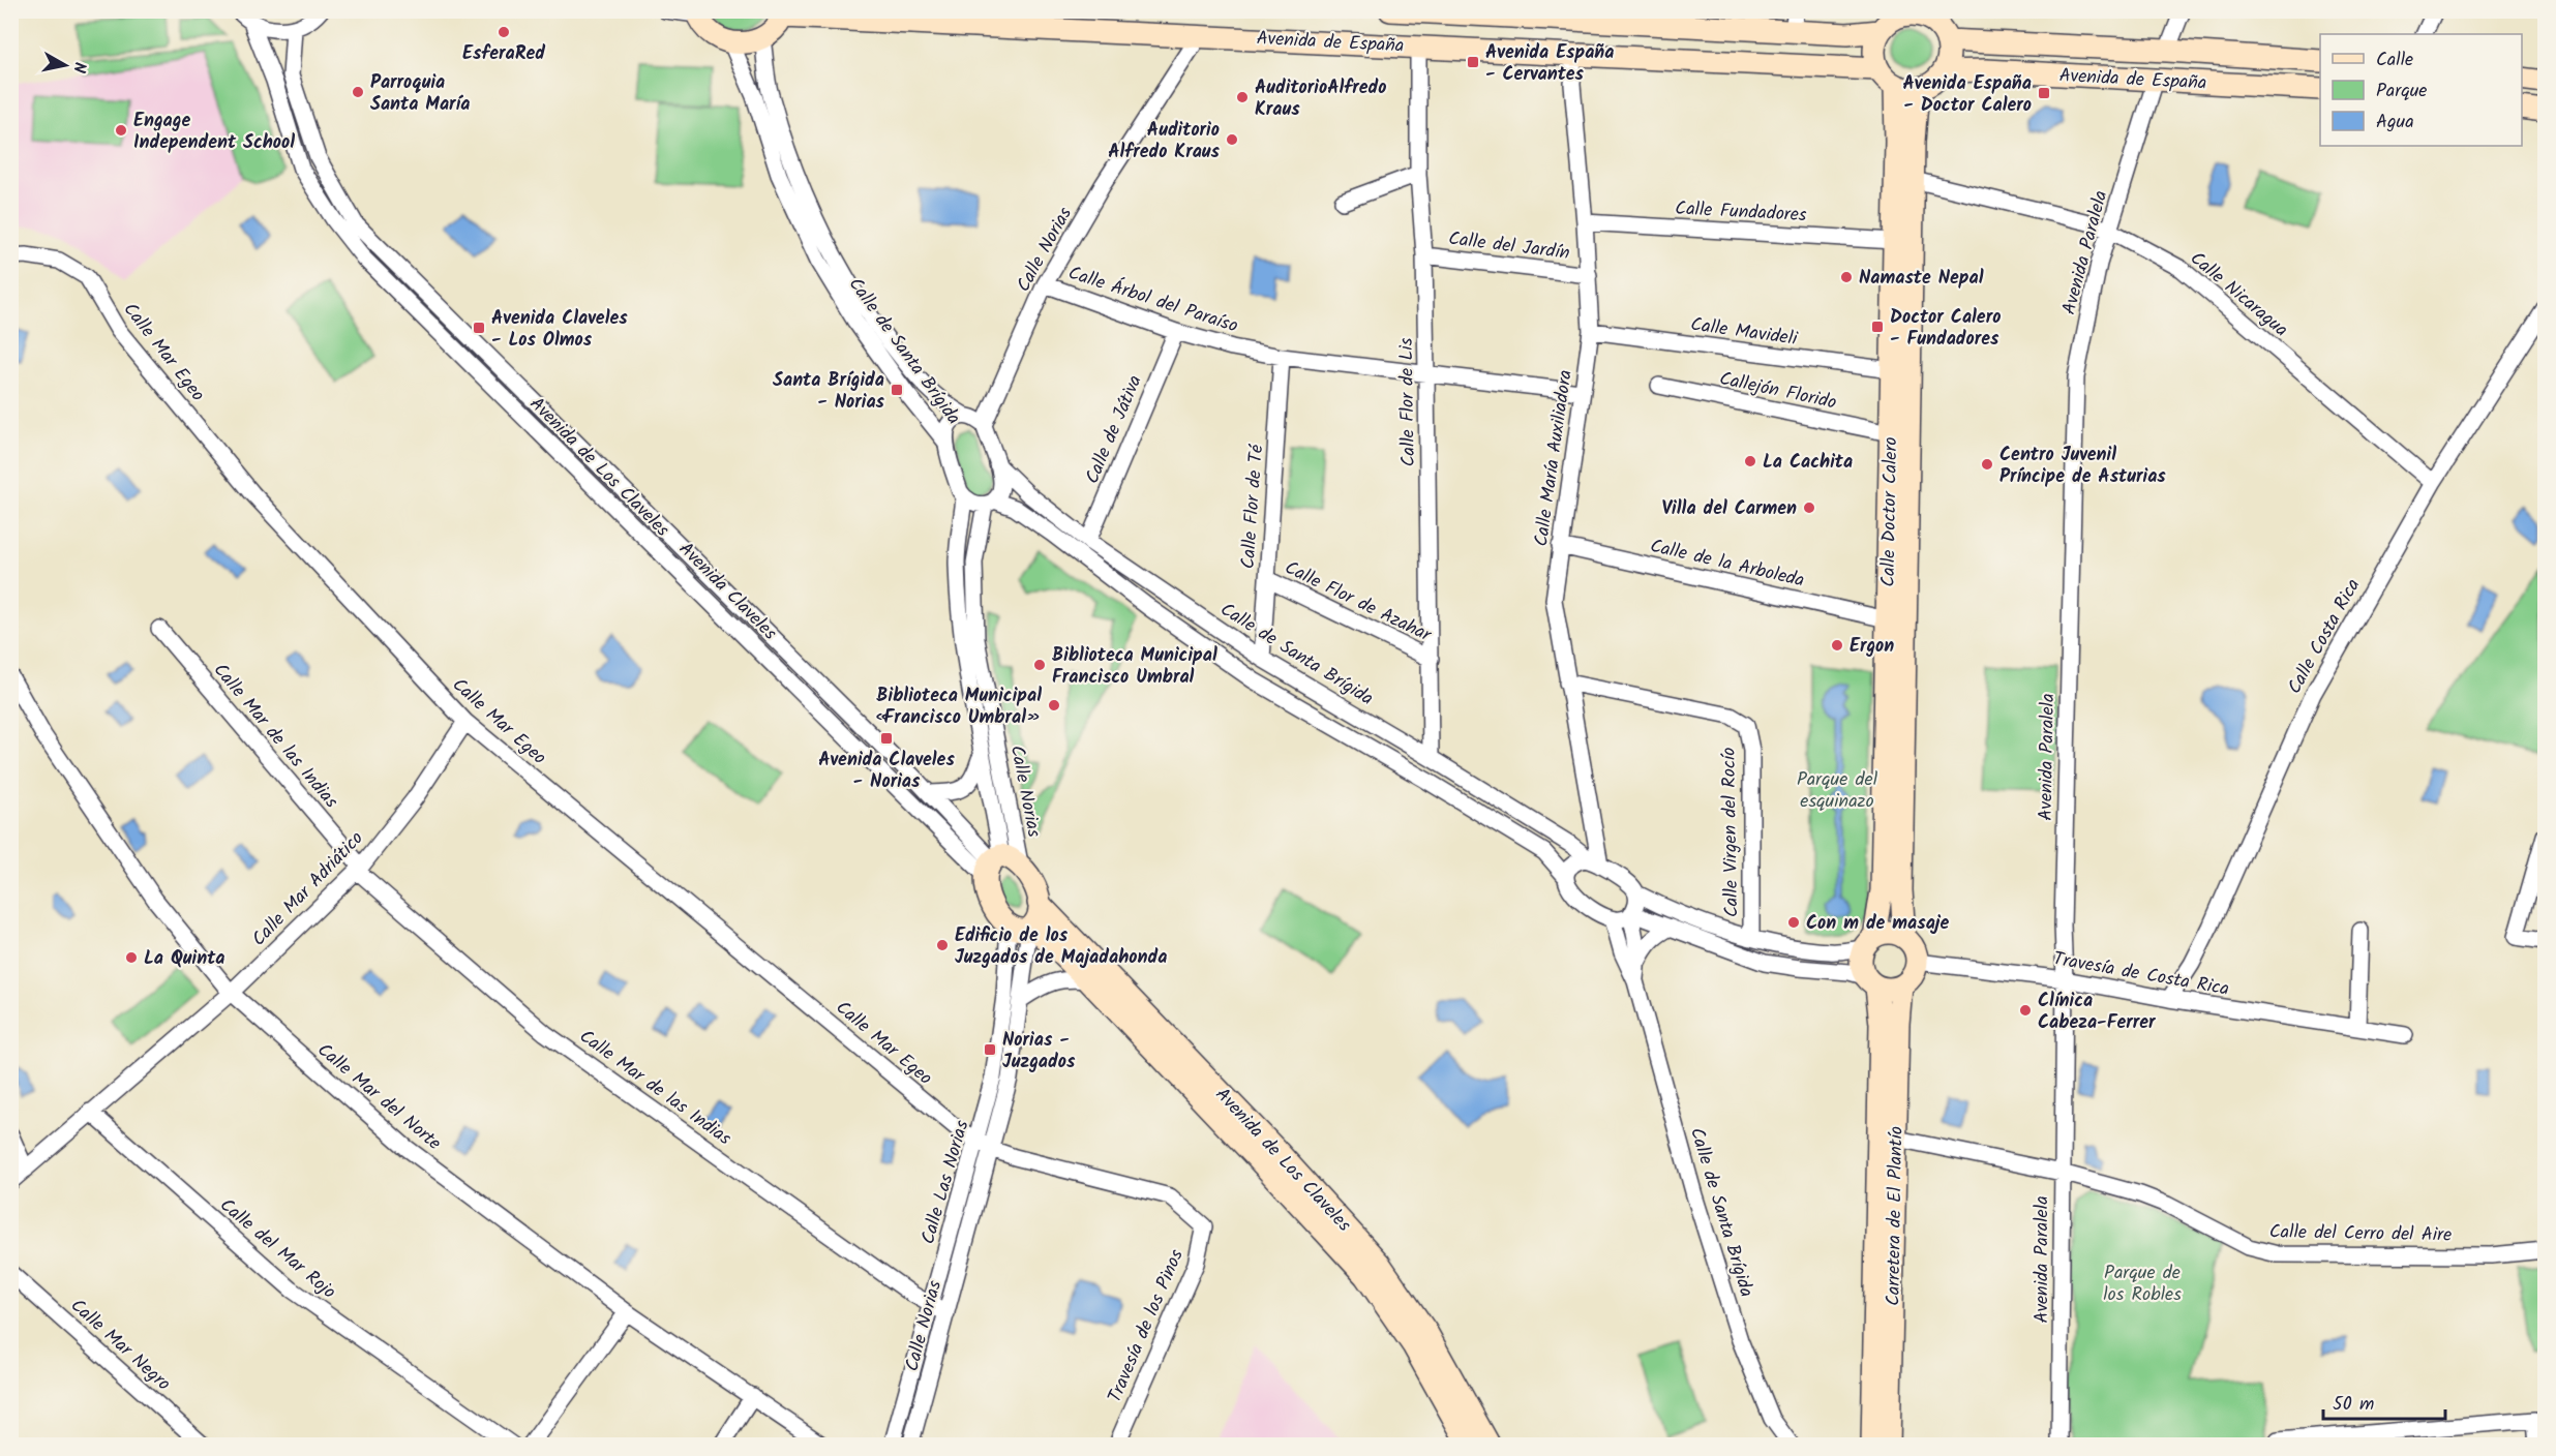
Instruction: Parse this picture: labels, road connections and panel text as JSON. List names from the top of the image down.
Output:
{
  "streets": {
    "street": [
      "Avenida de España",
      "Calle Fundadores",
      "Calle del Jardín",
      "Calle Norias",
      "Avenida Paralela",
      "Calle Nicaragua",
      "Calle Árbol del Paraíso",
      "Calle Mavideli",
      "Calle de Santa Brígida",
      "Calle Mar Egeo",
      "Callejón Florido",
      "Calle Flor de Lis",
      "Calle de Játiva",
      "Calle María Auxiliadora",
      "Avenida de Los Claveles",
      "Calle Flor de Té",
      "Calle Doctor Calero",
      "Calle de la Arboleda",
      "Avenida Claveles",
      "Calle Flor de Azahar",
      "Calle Costa Rica",
      "Calle Mar de las Indias",
      "Calle Virgen del Rocío",
      "Calle Mar Adriático",
      "Travesía de Costa Rica",
      "Calle Mar del Norte",
      "Calle Las Norias",
      "Carretera de El Plantío",
      "Calle del Cerro del Aire",
      "Calle del Mar Rojo",
      "Travesía de los Pinos",
      "Calle Mar Negro"
    ]
  },
  "crossings": [
    ["Avenida de España", "Calle Norias"],
    ["Avenida de España", "Avenida Paralela"],
    ["Avenida de España", "Calle Flor de Lis"],
    ["Avenida de España", "Calle María Auxiliadora"],
    ["Avenida de España", "Calle Doctor Calero"],
    ["Calle Fundadores", "Calle María Auxiliadora"],
    ["Calle Fundadores", "Calle Doctor Calero"],
    ["Calle del Jardín", "Calle Flor de Lis"],
    ["Calle del Jardín", "Calle María Auxiliadora"],
    ["Calle Norias", "Calle Árbol del Paraíso"],
    ["Calle Norias", "Calle de Santa Brígida"],
    ["Calle Norias", "Calle Mar Egeo"],
    ["Calle Norias", "Avenida de Los Claveles"],
    ["Calle Norias", "Avenida Claveles"],
    ["Calle Norias", "Calle Mar de las Indias"],
    ["Calle Norias", "Calle Las Norias"],
    ["Calle Norias", "Travesía de los Pinos"],
    ["Avenida Paralela", "Calle Nicaragua"],
    ["Avenida Paralela", "Travesía de Costa Rica"],
    ["Avenida Paralela", "Calle del Cerro del Aire"],
    ["Calle Nicaragua", "Calle Doctor Calero"],
    ["Calle Nicaragua", "Calle Costa Rica"],
    ["Calle Árbol del Paraíso", "Calle Flor de Lis"],
    ["Calle Árbol del Paraíso", "Calle de Játiva"],
    ["Calle Árbol del Paraíso", "Calle María Auxiliadora"],
    ["Calle Árbol del Paraíso", "Calle Flor de Té"],
    ["Calle Mavideli", "Calle María Auxiliadora"],
    ["Calle Mavideli", "Calle Doctor Calero"],
    ["Calle de Santa Brígida", "Calle Flor de Lis"],
    ["Calle de Santa Brígida", "Calle de Játiva"],
    ["Calle de Santa Brígida", "Calle María Auxiliadora"],
    ["Calle de Santa Brígida", "Calle Flor de Té"],
    ["Calle Mar Egeo", "Calle Mar Adriático"],
    ["Calle Mar Egeo", "Calle Las Norias"],
    ["Calle Mar Egeo", "Travesía de los Pinos"],
    ["Callejón Florido", "Calle Doctor Calero"],
    ["Calle Flor de Lis", "Calle Flor de Azahar"],
    ["Calle María Auxiliadora", "Calle de la Arboleda"],
    ["Calle María Auxiliadora", "Calle Virgen del Rocío"],
    ["Avenida de Los Claveles", "Avenida Claveles"],
    ["Avenida de Los Claveles", "Calle Las Norias"],
    ["Calle Flor de Té", "Calle Flor de Azahar"],
    ["Calle Doctor Calero", "Calle de la Arboleda"],
    ["Calle Doctor Calero", "Travesía de Costa Rica"],
    ["Calle Doctor Calero", "Carretera de El Plantío"],
    ["Calle Costa Rica", "Travesía de Costa Rica"],
    ["Calle Mar de las Indias", "Calle Mar Adriático"],
    ["Calle Mar de las Indias", "Calle Las Norias"],
    ["Calle Mar Adriático", "Calle Mar del Norte"],
    ["Calle Mar Adriático", "Calle del Mar Rojo"],
    ["Travesía de Costa Rica", "Carretera de El Plantío"],
    ["Calle Las Norias", "Travesía de los Pinos"],
    ["Carretera de El Plantío", "Calle del Cerro del Aire"]
  ],
  "parks": ["Parque del esquinazo", "Parque de los Robles"],
  "places": {
    "other": [
      "EsferaRed",
      "Parroquia Santa María",
      "AuditorioAlfredo Kraus",
      "Engage Independent School",
      "Auditorio Alfredo Kraus",
      "Namaste Nepal",
      "La Cachita",
      "Centro Juvenil Príncipe de Asturias",
      "Villa del Carmen",
      "Ergon",
      "Biblioteca Municipal Francisco Umbral",
      "Biblioteca Municipal «Francisco Umbral»",
      "Con m de masaje",
      "Edificio de los Juzgados de Majadahonda",
      "La Quinta",
      "Clínica Cabeza-Ferrer"
    ],
    "transit": [
      "Avenida España - Cervantes",
      "Avenida España - Doctor Calero",
      "Doctor Calero - Fundadores",
      "Avenida Claveles - Los Olmos",
      "Santa Brígida - Norias",
      "Avenida Claveles - Norias",
      "Norias - Juzgados"
    ]
  },
  "legend": ["Calle", "Parque", "Agua"],
  "scale_bar": "50 m",
  "north": "right"
}
